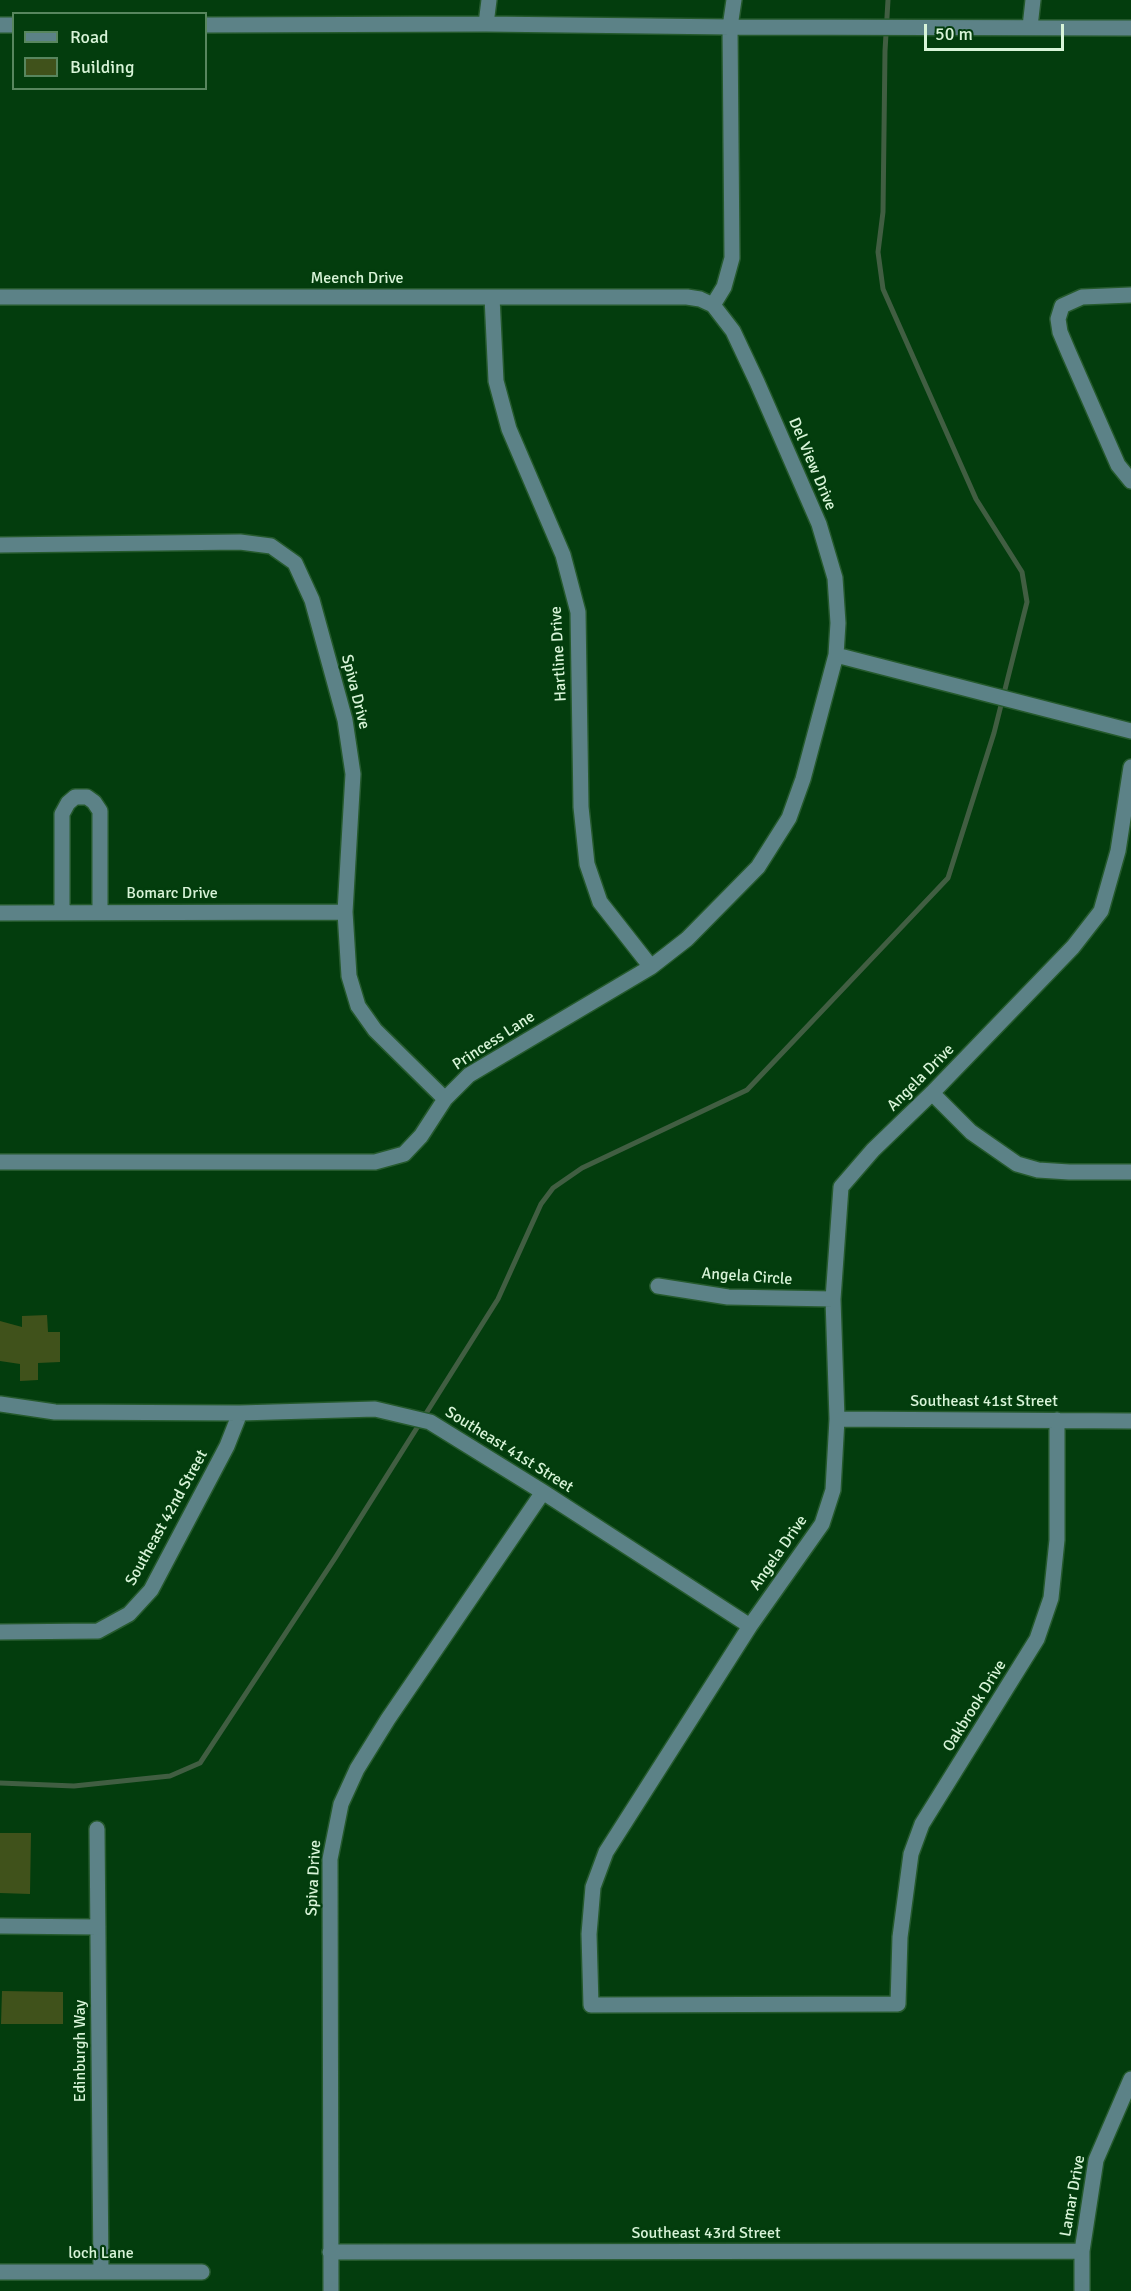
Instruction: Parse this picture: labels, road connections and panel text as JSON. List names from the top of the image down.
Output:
{
  "streets": {
    "street": [
      "Meench Drive",
      "Del View Drive",
      "Hartline Drive",
      "Spiva Drive",
      "Bomarc Drive",
      "Princess Lane",
      "Angela Drive",
      "Angela Circle",
      "Southeast 41st Street",
      "Southeast 42nd Street",
      "Oakbrook Drive",
      "Edinburgh Way",
      "Lamar Drive",
      "Southeast 43rd Street",
      "loch Lane"
    ]
  },
  "crossings": [
    ["Meench Drive", "Del View Drive"],
    ["Meench Drive", "Hartline Drive"],
    ["Del View Drive", "Princess Lane"],
    ["Hartline Drive", "Princess Lane"],
    ["Spiva Drive", "Bomarc Drive"],
    ["Spiva Drive", "Princess Lane"],
    ["Spiva Drive", "Southeast 41st Street"],
    ["Spiva Drive", "Southeast 43rd Street"],
    ["Angela Drive", "Angela Circle"],
    ["Angela Drive", "Southeast 41st Street"],
    ["Angela Drive", "Oakbrook Drive"],
    ["Southeast 41st Street", "Southeast 42nd Street"],
    ["Southeast 41st Street", "Oakbrook Drive"],
    ["Edinburgh Way", "loch Lane"],
    ["Lamar Drive", "Southeast 43rd Street"]
  ],
  "legend": ["Road", "Building"],
  "scale_bar": "50 m"
}
